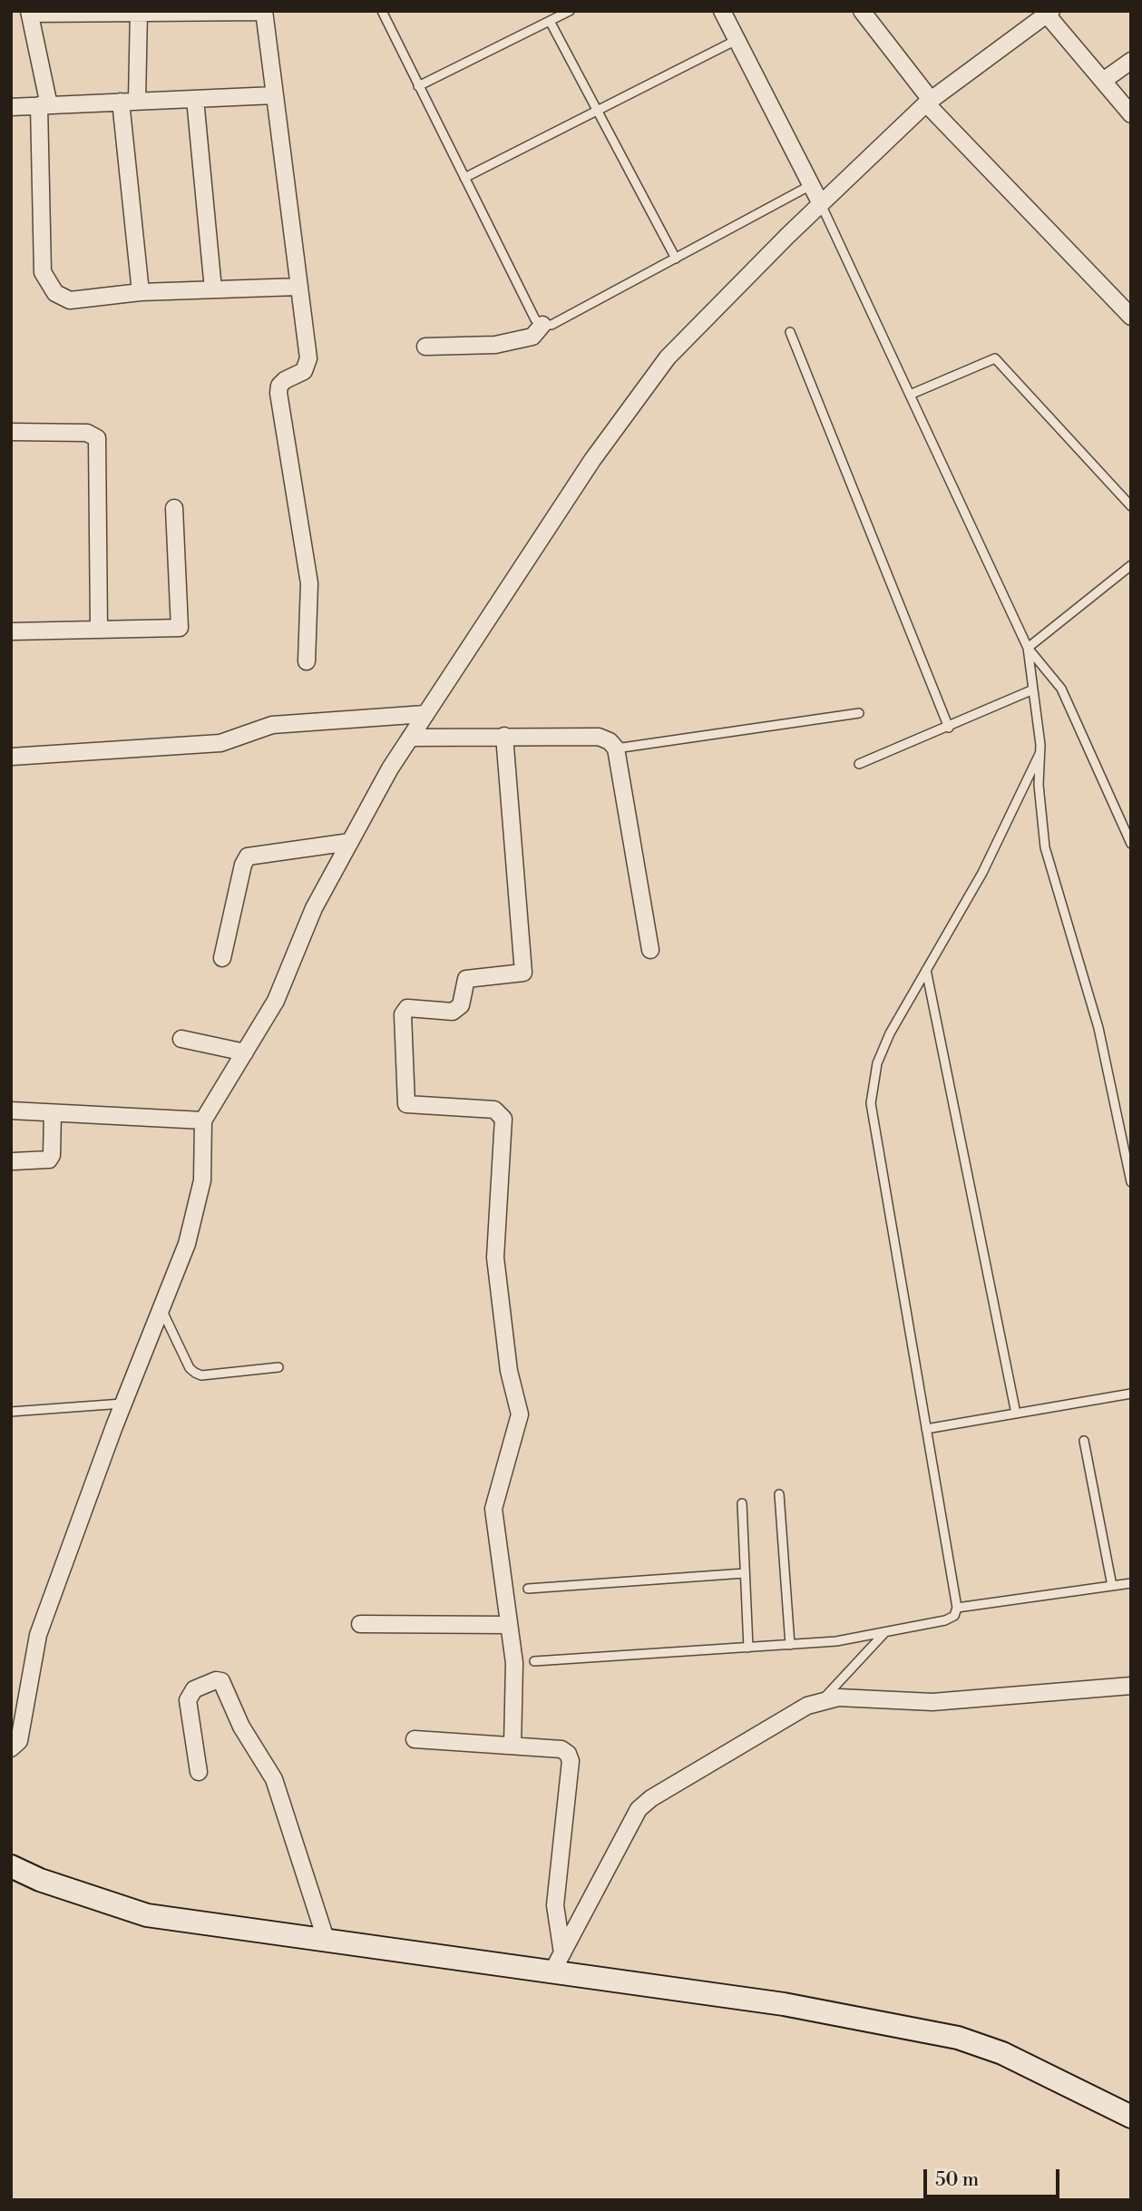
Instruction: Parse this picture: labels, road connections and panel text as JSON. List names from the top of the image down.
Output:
{
  "scale_bar": "50 m"
}
